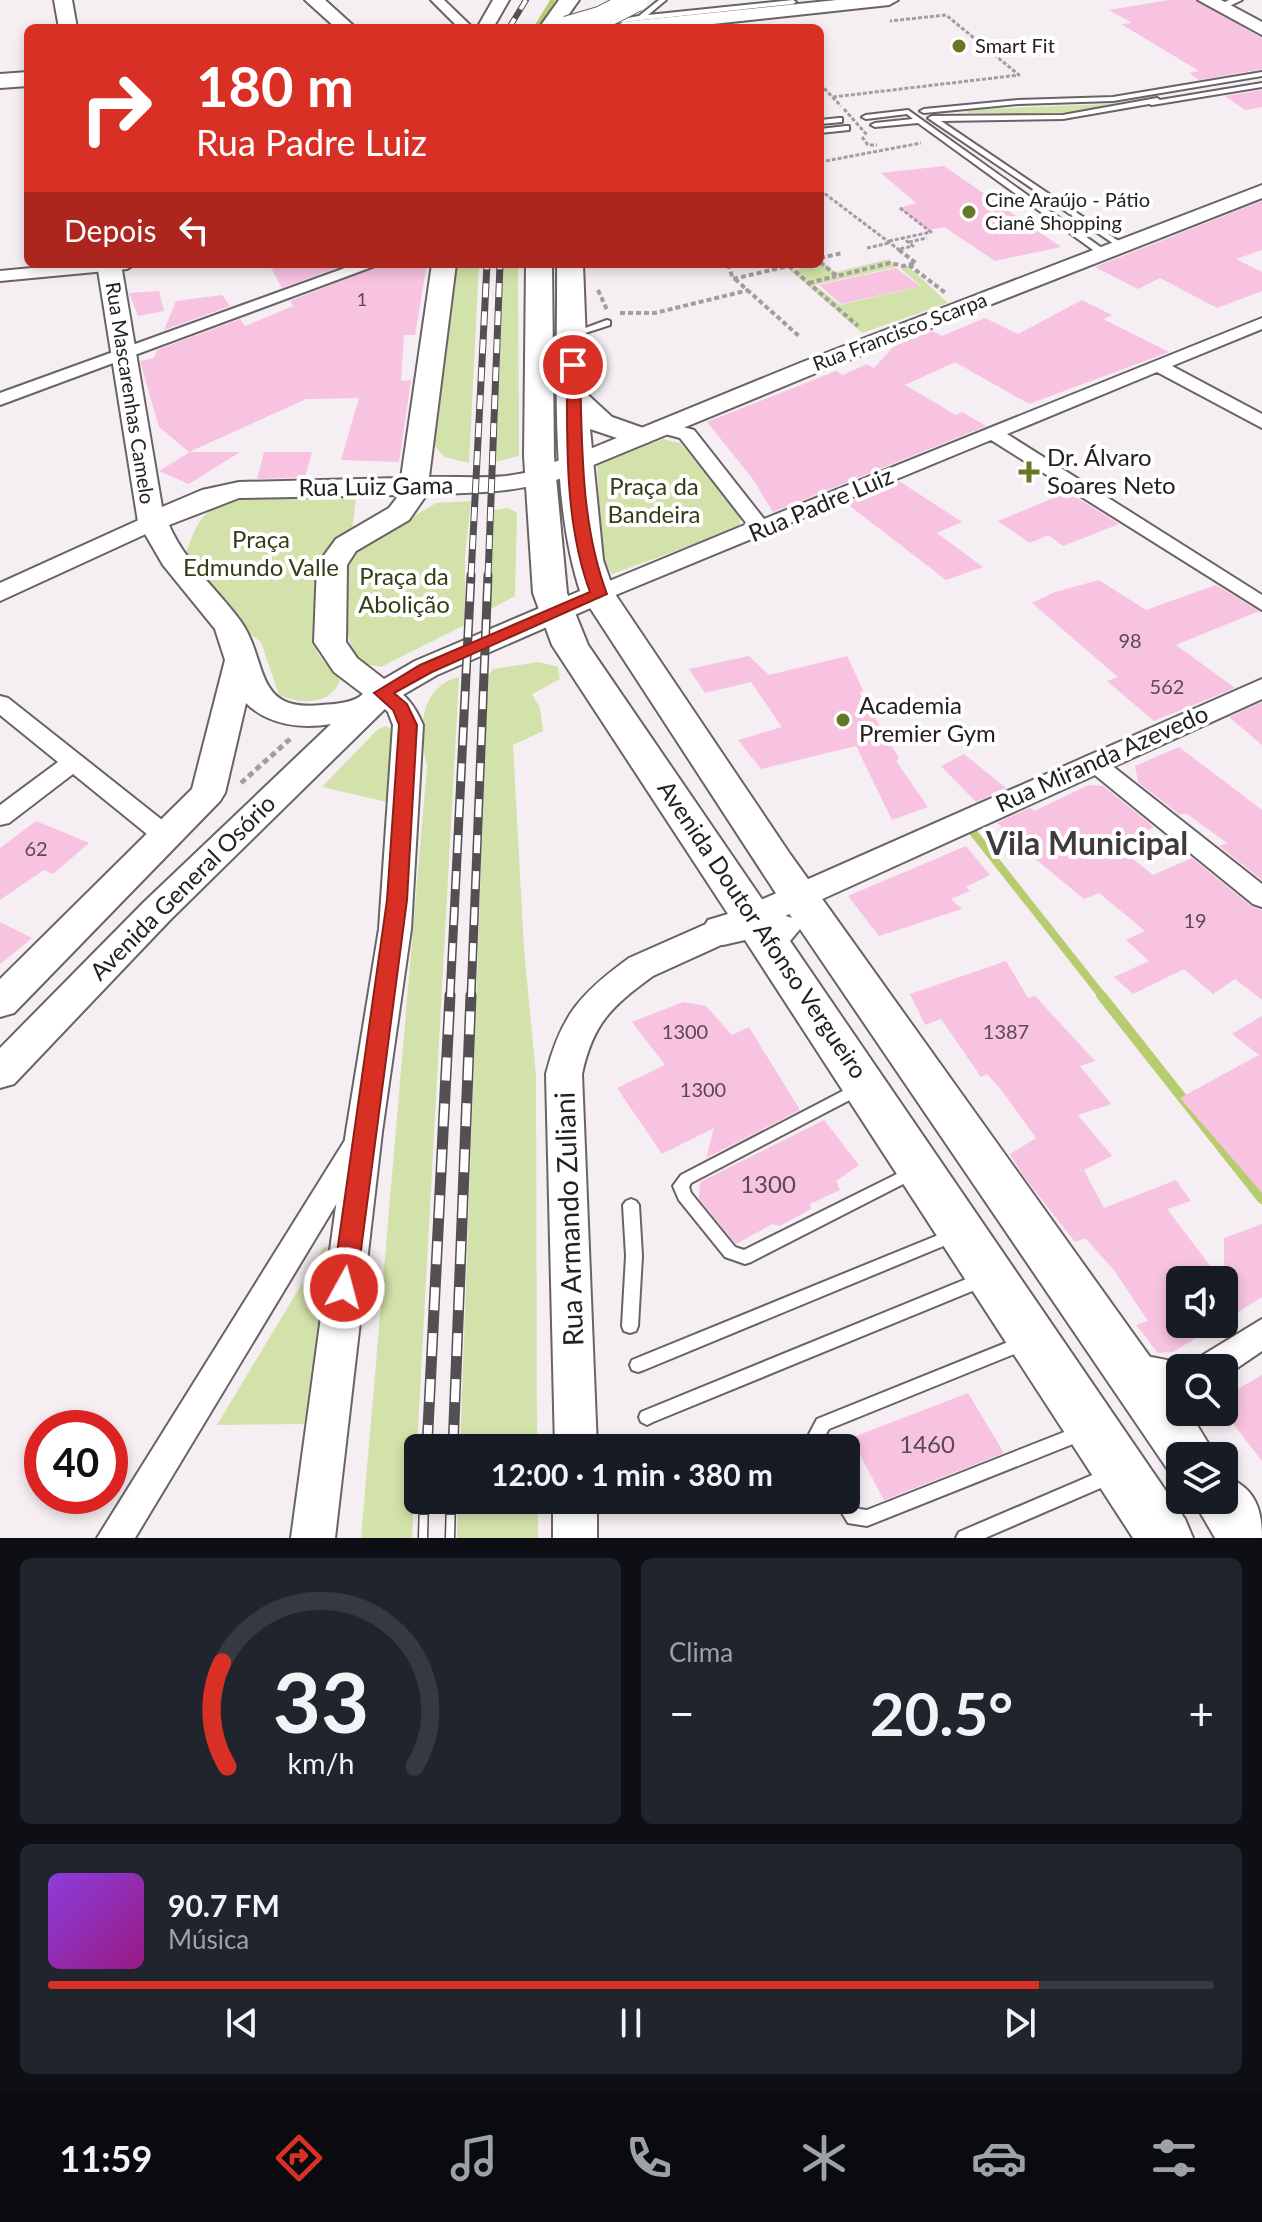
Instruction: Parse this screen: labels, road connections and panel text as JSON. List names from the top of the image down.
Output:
{
  "streets": {
    "main road": [
      "Rua Francisco Scarpa",
      "Rua Mascarenhas Camelo",
      "Rua Luiz Gama",
      "Rua Padre Luiz",
      "Avenida General Osório",
      "Avenida Doutor Afonso Vergueiro"
    ],
    "street": ["Rua Miranda Azevedo", "Rua Armando Zuliani"]
  },
  "crossings": [
    ["Rua Francisco Scarpa", "Rua Luiz Gama"],
    ["Rua Francisco Scarpa", "Avenida Doutor Afonso Vergueiro"],
    ["Rua Mascarenhas Camelo", "Rua Luiz Gama"],
    ["Rua Luiz Gama", "Avenida Doutor Afonso Vergueiro"],
    ["Rua Padre Luiz", "Avenida General Osório"],
    ["Rua Padre Luiz", "Avenida Doutor Afonso Vergueiro"],
    ["Rua Miranda Azevedo", "Avenida Doutor Afonso Vergueiro"],
    ["Rua Miranda Azevedo", "Rua Armando Zuliani"]
  ],
  "districts": ["Vila Municipal"],
  "parks": ["Praça da Bandeira", "Praça Edmundo Valle", "Praça da Abolição"],
  "places": {
    "other": ["Smart Fit", "Cine Araújo - Pátio Cianê Shopping", "Academia Premier Gym"],
    "health": ["Dr. Álvaro Soares Neto"]
  },
  "house_numbers": [
    "1",
    "98",
    "562",
    "62",
    "19",
    "1300",
    "1387",
    "1300",
    "1300",
    "1460"
  ],
  "page": {
    "turn": ["180 m", "Rua Padre Luiz"],
    "then": "Depois",
    "limit": "40",
    "trip": "12:00 · 1 min · 380 m",
    "tile": "Clima",
    "heat": ["−", "20.5°", "+"],
    "song": ["90.7 FM", "Música"],
    "tabs": "11:59",
    "gauge": ["33", "km/h"]
  }
}
